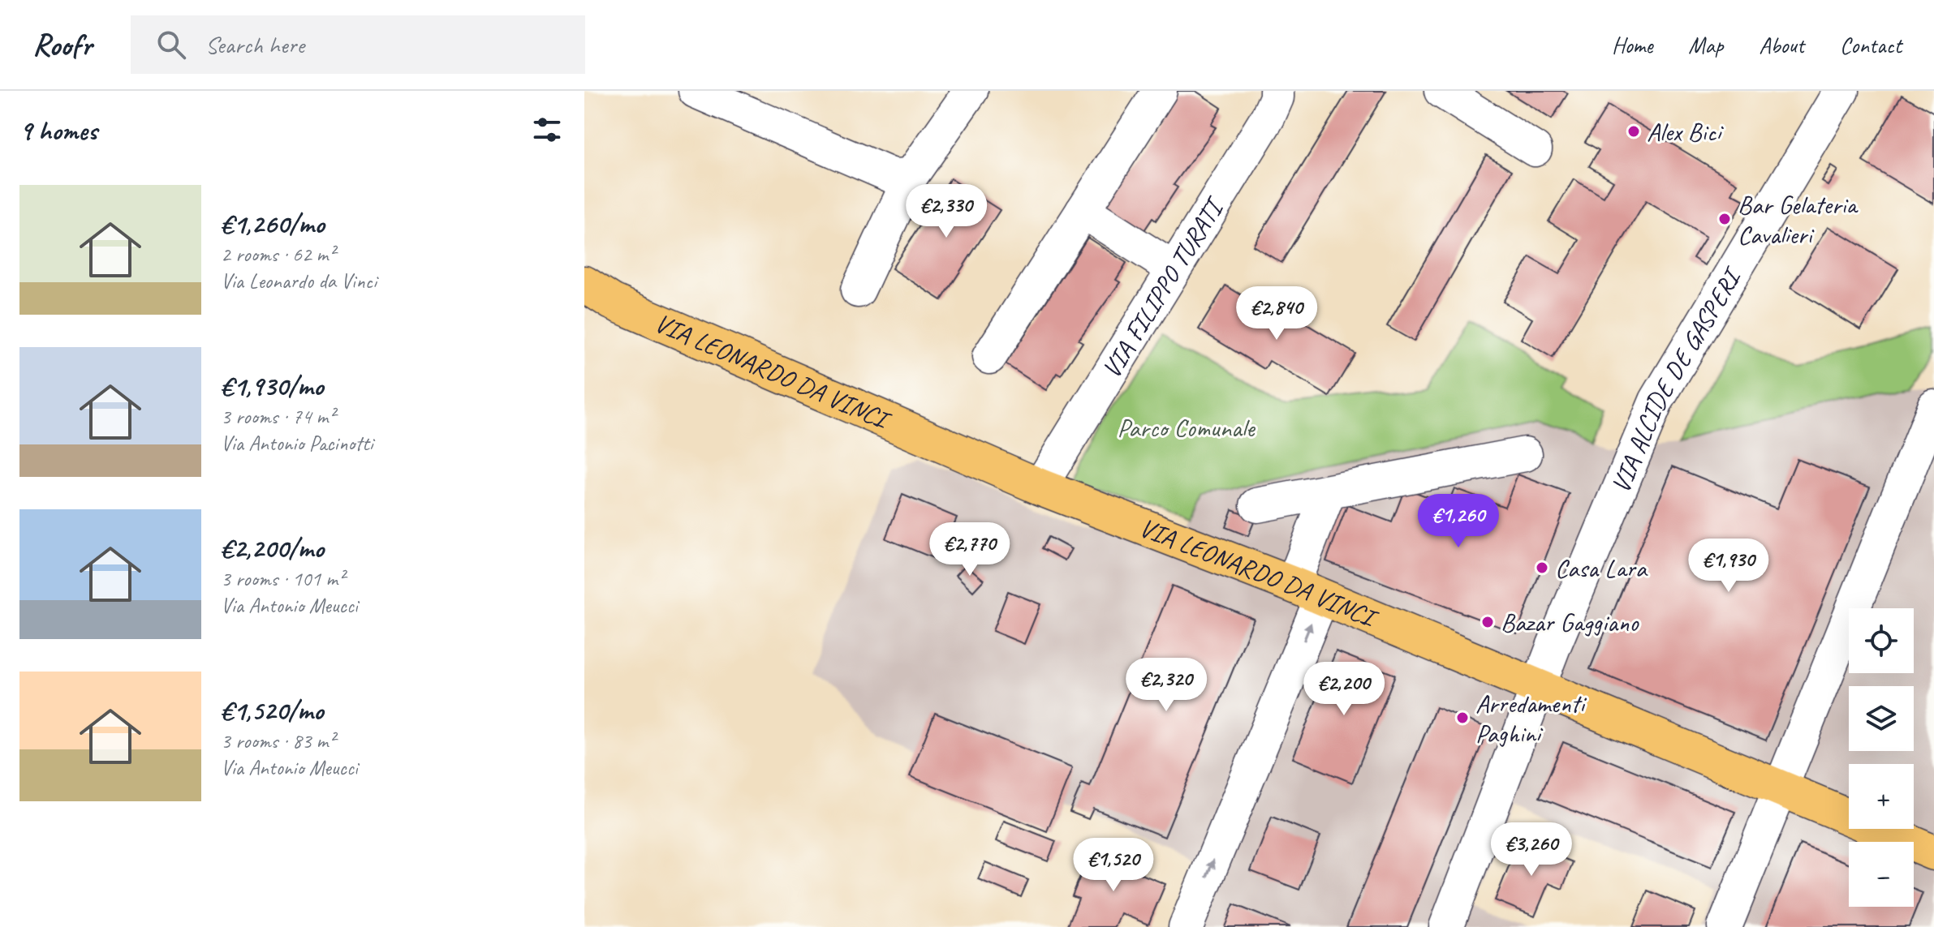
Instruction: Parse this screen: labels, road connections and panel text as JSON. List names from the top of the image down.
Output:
{
  "streets": {
    "main road": ["VIA LEONARDO DA VINCI"],
    "street": ["VIA FILIPPO TURATI", "VIA ALCIDE DE GASPERI"]
  },
  "crossings": [
    ["VIA FILIPPO TURATI", "VIA LEONARDO DA VINCI"],
    ["VIA LEONARDO DA VINCI", "VIA ALCIDE DE GASPERI"]
  ],
  "parks": ["Parco Comunale"],
  "places": [
    "Alex Bici",
    "Bar Gelateria Cavalieri",
    "Casa Lara",
    "Bazar Gaggiano",
    "Arredamenti Paghini"
  ],
  "page": {
    "header": "Roofr",
    "search": "Search here",
    "nav": [
      "Home",
      "Map",
      "About",
      "Contact"
    ],
    "heading": "9 homes",
    "list": [
      {
        "name": "€1,260/mo",
        "note": "2 rooms · 62 m² · Via Leonardo da Vinci"
      },
      {
        "name": "€1,930/mo",
        "note": "3 rooms · 74 m² · Via Antonio Pacinotti"
      },
      {
        "name": "€2,200/mo",
        "note": "3 rooms · 101 m² · Via Antonio Meucci"
      },
      {
        "name": "€1,520/mo",
        "note": "3 rooms · 83 m² · Via Antonio Meucci"
      }
    ],
    "price": [
      "€2,330",
      "€2,840",
      "€1,260",
      "€2,770",
      "€1,930",
      "€2,320",
      "€2,200",
      "€3,260",
      "€1,520"
    ],
    "map_buttons": ["+", "−"]
  }
}
